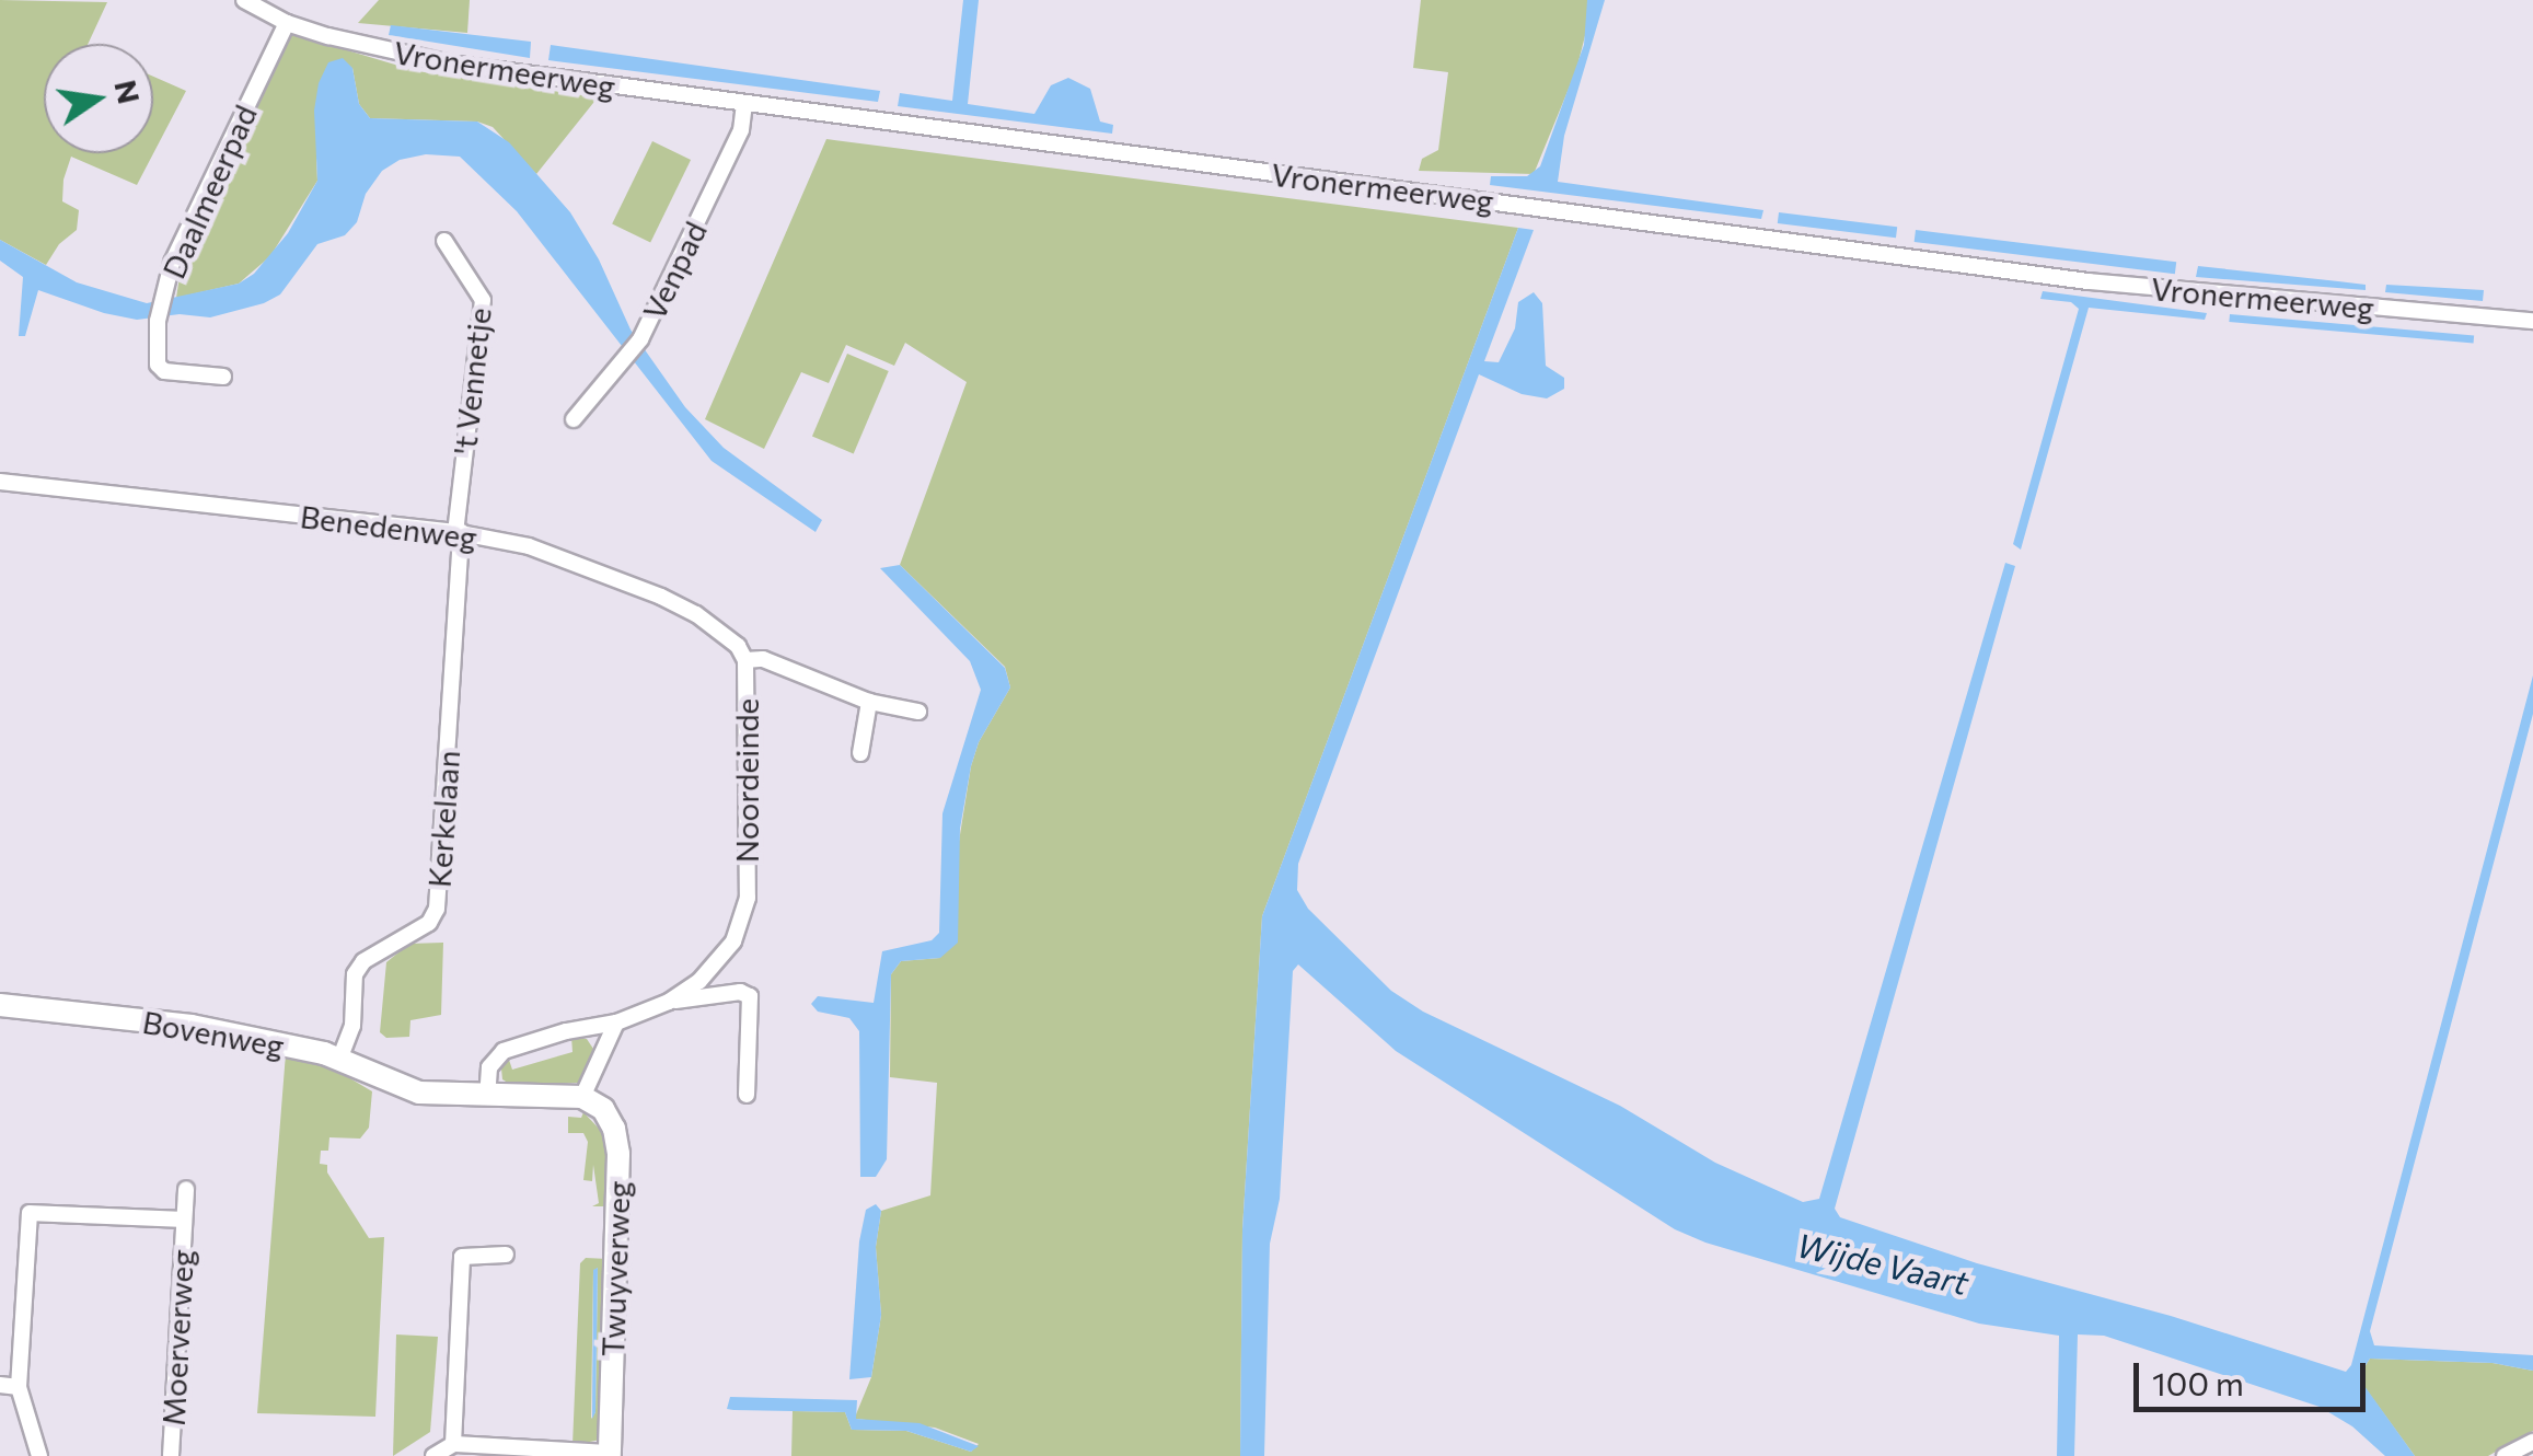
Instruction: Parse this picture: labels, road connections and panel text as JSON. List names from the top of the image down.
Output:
{
  "streets": {
    "street": [
      "Vronermeerweg",
      "Daalmeerpad",
      "Venpad",
      "'t Vennetje",
      "Benedenweg",
      "Noordeinde",
      "Kerkelaan",
      "Bovenweg",
      "Twuyverweg",
      "Moerverweg"
    ]
  },
  "crossings": [
    ["Vronermeerweg", "Daalmeerpad"],
    ["Vronermeerweg", "Venpad"],
    ["'t Vennetje", "Benedenweg"],
    ["'t Vennetje", "Kerkelaan"],
    ["Benedenweg", "Noordeinde"],
    ["Benedenweg", "Kerkelaan"],
    ["Noordeinde", "Bovenweg"],
    ["Kerkelaan", "Bovenweg"],
    ["Bovenweg", "Twuyverweg"]
  ],
  "water": ["Wijde Vaart"],
  "scale_bar": "100 m",
  "north": "right"
}
